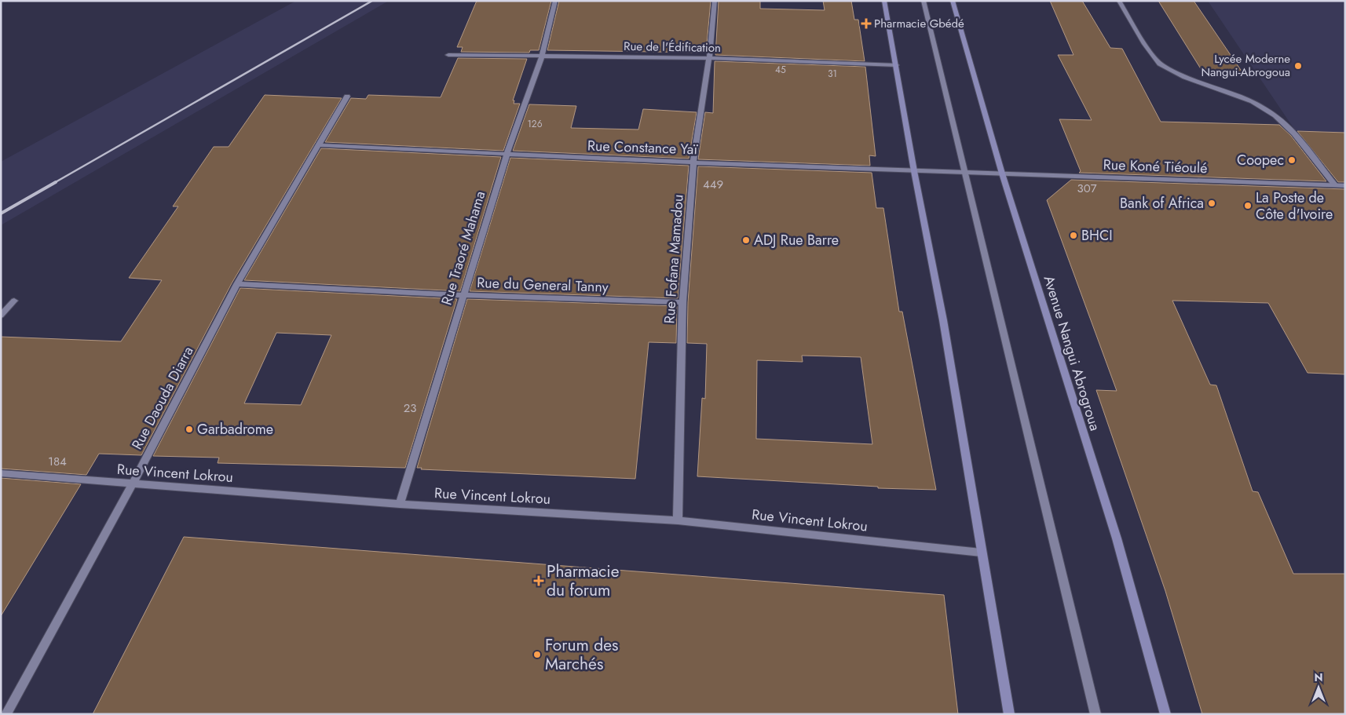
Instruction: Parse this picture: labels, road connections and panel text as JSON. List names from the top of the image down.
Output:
{
  "streets": {
    "street": [
      "Rue de l'Édification",
      "Rue Constance Yaï",
      "Rue Koné Tiéoulé",
      "Rue Traoré Mahama",
      "Rue Fofana Mamadou",
      "Rue du General Tanny",
      "Avenue Nangui Abrogroua",
      "Rue Daouda Diarra",
      "Rue Vincent Lokrou"
    ]
  },
  "crossings": [
    ["Rue de l'Édification", "Rue Traoré Mahama"],
    ["Rue de l'Édification", "Rue Fofana Mamadou"],
    ["Rue Constance Yaï", "Rue Koné Tiéoulé"],
    ["Rue Constance Yaï", "Rue Traoré Mahama"],
    ["Rue Constance Yaï", "Rue Fofana Mamadou"],
    ["Rue Constance Yaï", "Rue Daouda Diarra"],
    ["Rue Koné Tiéoulé", "Avenue Nangui Abrogroua"],
    ["Rue Traoré Mahama", "Rue du General Tanny"],
    ["Rue Traoré Mahama", "Rue Vincent Lokrou"],
    ["Rue Fofana Mamadou", "Rue du General Tanny"],
    ["Rue Fofana Mamadou", "Rue Vincent Lokrou"],
    ["Rue du General Tanny", "Rue Daouda Diarra"],
    ["Rue Daouda Diarra", "Rue Vincent Lokrou"]
  ],
  "places": {
    "health": ["Pharmacie Gbédé", "Pharmacie du forum"],
    "other": [
      "Lycée Moderne Nangui-Abrogoua",
      "Coopec",
      "Bank of Africa",
      "La Poste de Côte d'Ivoire",
      "BHCI",
      "ADJ Rue Barre",
      "Garbadrome",
      "Forum des Marchés"
    ]
  },
  "house_numbers": [
    "45",
    "31",
    "126",
    "449",
    "307",
    "23",
    "184"
  ],
  "north": "top"
}
